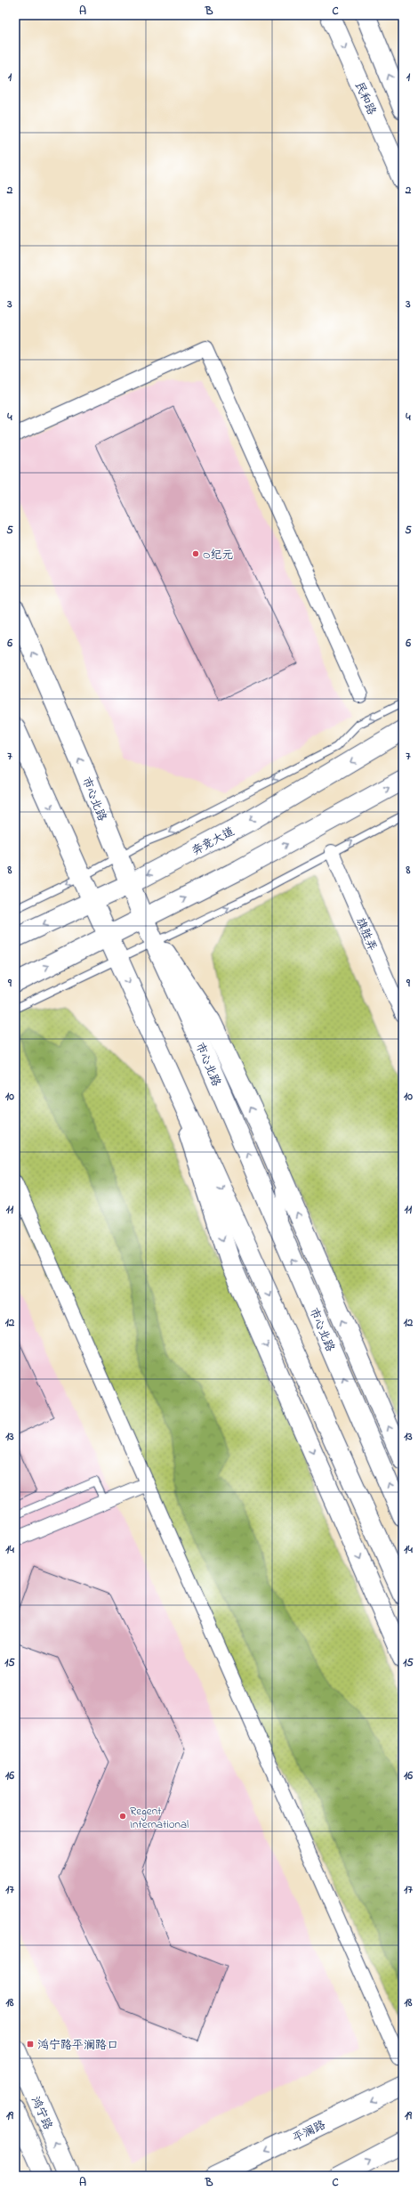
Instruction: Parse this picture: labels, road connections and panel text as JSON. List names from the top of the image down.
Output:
{
  "streets": {
    "main road": [
      "民和路",
      "市心北路",
      "奔竞大道",
      "鸿宁路",
      "平澜路"
    ],
    "street": ["旗胜弄"]
  },
  "crossings": [
    ["市心北路", "奔竞大道"]
  ],
  "places": {
    "other": ["O纪元", "Regent International"],
    "transit": ["鸿宁路平澜路口"]
  },
  "grid": {
    "columns": ["A", "B", "C"],
    "rows": [
      "1",
      "2",
      "3",
      "4",
      "5",
      "6",
      "7",
      "8",
      "9",
      "10",
      "11",
      "12",
      "13",
      "14",
      "15",
      "16",
      "17",
      "18",
      "19"
    ]
  }
}
